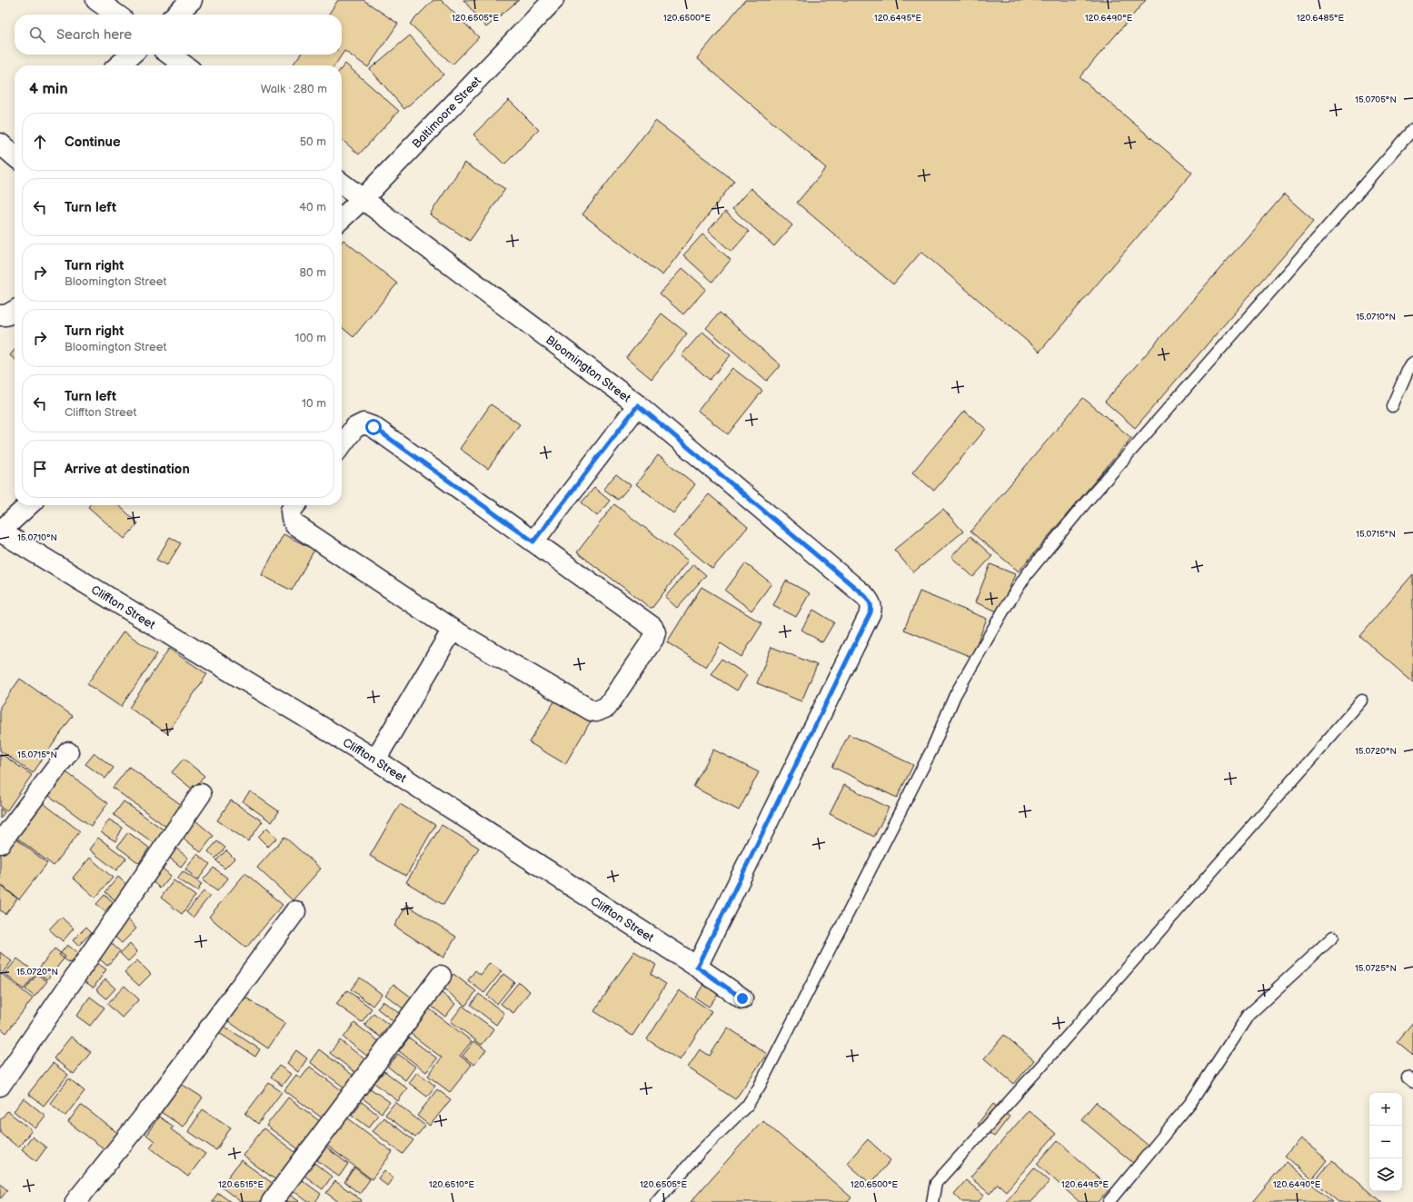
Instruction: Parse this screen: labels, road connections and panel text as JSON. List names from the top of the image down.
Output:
{
  "streets": {
    "street": ["Baltimoore Street", "Bloomington Street", "Cliffton Street"]
  },
  "crossings": [
    ["Baltimoore Street", "Bloomington Street"],
    ["Bloomington Street", "Cliffton Street"]
  ],
  "page": {
    "search": "Search here",
    "heading": ["4 min", "Walk · 280 m"],
    "list": [
      ["Continue", "50 m"],
      ["Turn left", "40 m"],
      ["Turn right", "Bloomington Street", "80 m"],
      ["Turn right", "Bloomington Street", "100 m"],
      ["Turn left", "Cliffton Street", "10 m"],
      "Arrive at destination"
    ],
    "map_buttons": ["+", "−"]
  },
  "coordinates": [
    "120.6505°E",
    "120.6500°E",
    "120.6495°E",
    "120.6490°E",
    "120.6485°E",
    "15.0705°N",
    "15.0710°N",
    "15.0715°N",
    "15.0720°N",
    "15.0725°N",
    "120.6515°E",
    "120.6510°E"
  ]
}
